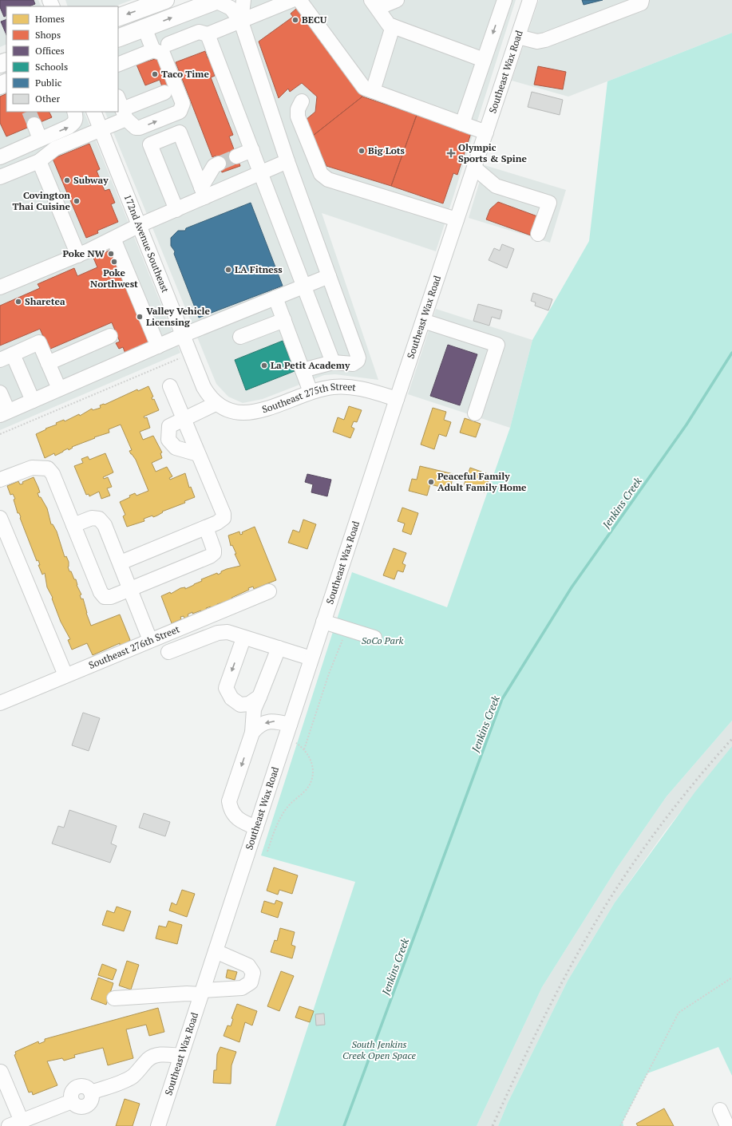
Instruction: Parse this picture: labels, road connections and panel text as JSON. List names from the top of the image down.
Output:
{
  "streets": {
    "street": [
      "Southeast Wax Road",
      "172nd Avenue Southeast",
      "Southeast 275th Street",
      "Southeast 276th Street"
    ]
  },
  "crossings": [
    ["Southeast Wax Road", "Southeast 275th Street"],
    ["172nd Avenue Southeast", "Southeast 275th Street"]
  ],
  "water": ["Jenkins Creek"],
  "parks": ["SoCo Park", "South Jenkins Creek Open Space"],
  "places": {
    "other": [
      "BECU",
      "Taco Time",
      "Big Lots",
      "Subway",
      "Covington Thai Cuisine",
      "Poke NW",
      "Poke Northwest",
      "LA Fitness",
      "Sharetea",
      "Valley Vehicle Licensing",
      "La Petit Academy",
      "Peaceful Family Adult Family Home"
    ],
    "health": ["Olympic Sports & Spine"]
  },
  "legend": [
    "Homes",
    "Shops",
    "Offices",
    "Schools",
    "Public",
    "Other"
  ]
}
